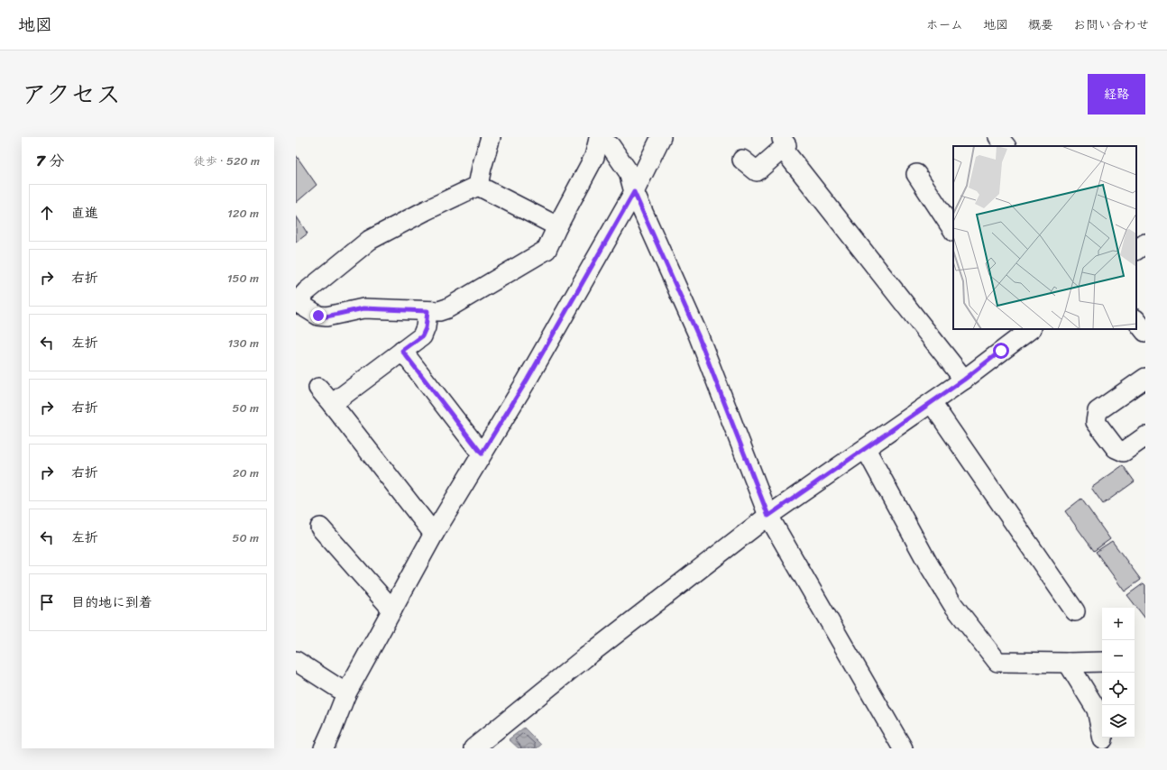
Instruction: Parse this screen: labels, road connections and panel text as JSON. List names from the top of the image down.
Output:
{
  "page": {
    "header": "地図",
    "nav": [
      "ホーム",
      "地図",
      "概要",
      "お問い合わせ"
    ],
    "title": "アクセス",
    "buttons": "経路",
    "heading": ["7 分", "徒歩 · 520 m"],
    "list": [
      ["直進", "120 m"],
      ["右折", "150 m"],
      ["左折", "130 m"],
      ["右折", "50 m"],
      ["右折", "20 m"],
      ["左折", "50 m"],
      "目的地に到着"
    ],
    "map_buttons": ["+", "−"]
  }
}
